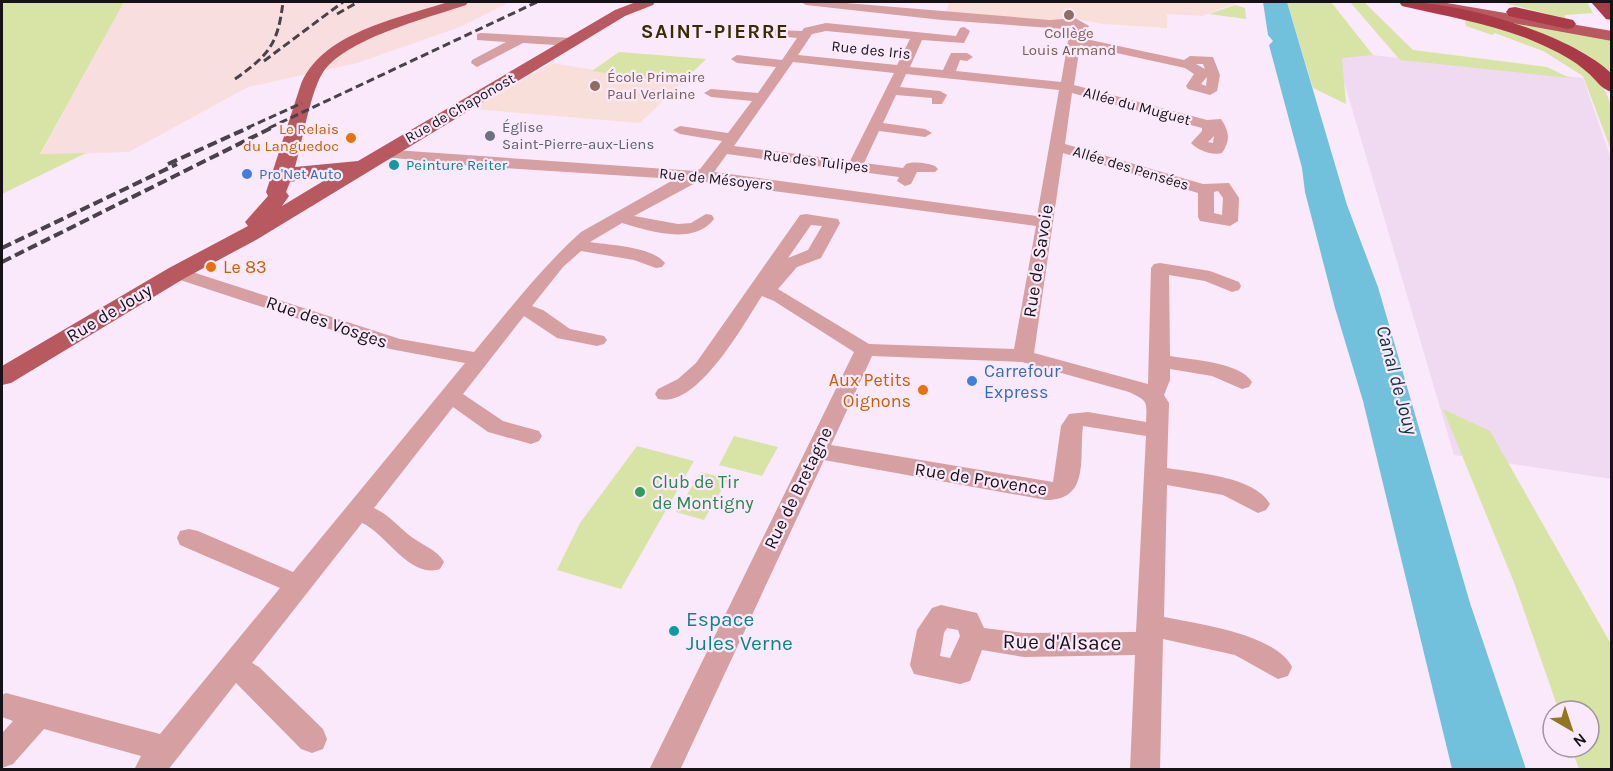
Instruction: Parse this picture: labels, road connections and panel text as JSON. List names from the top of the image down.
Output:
{
  "streets": {
    "main road": ["Rue de Chaponost", "Rue de Jouy"],
    "street": [
      "Rue des Iris",
      "Allée du Muguet",
      "Rue des Tulipes",
      "Allée des Pensées",
      "Rue de Mésoyers",
      "Rue de Savoie",
      "Rue des Vosges",
      "Rue de Provence",
      "Rue de Bretagne",
      "Rue d'Alsace"
    ]
  },
  "crossings": [
    ["Rue des Iris", "Allée du Muguet"],
    ["Rue des Iris", "Rue de Savoie"],
    ["Allée du Muguet", "Rue de Savoie"],
    ["Rue de Chaponost", "Rue de Mésoyers"],
    ["Rue de Chaponost", "Rue de Jouy"],
    ["Allée des Pensées", "Rue de Savoie"],
    ["Rue de Mésoyers", "Rue de Savoie"],
    ["Rue de Jouy", "Rue des Vosges"],
    ["Rue de Provence", "Rue de Bretagne"]
  ],
  "districts": ["SAINT-PIERRE"],
  "water": ["Canal de Jouy"],
  "places": [
    "Collège Louis Armand",
    "École Primaire Paul Verlaine",
    "Église Saint-Pierre-aux-Liens",
    "Le Relais du Languedoc",
    "Peinture Reiter",
    "Pro'Net Auto",
    "Le 83",
    "Carrefour Express",
    "Aux Petits Oignons",
    "Club de Tir de Montigny",
    "Espace Jules Verne"
  ],
  "north": "bottom right"
}
